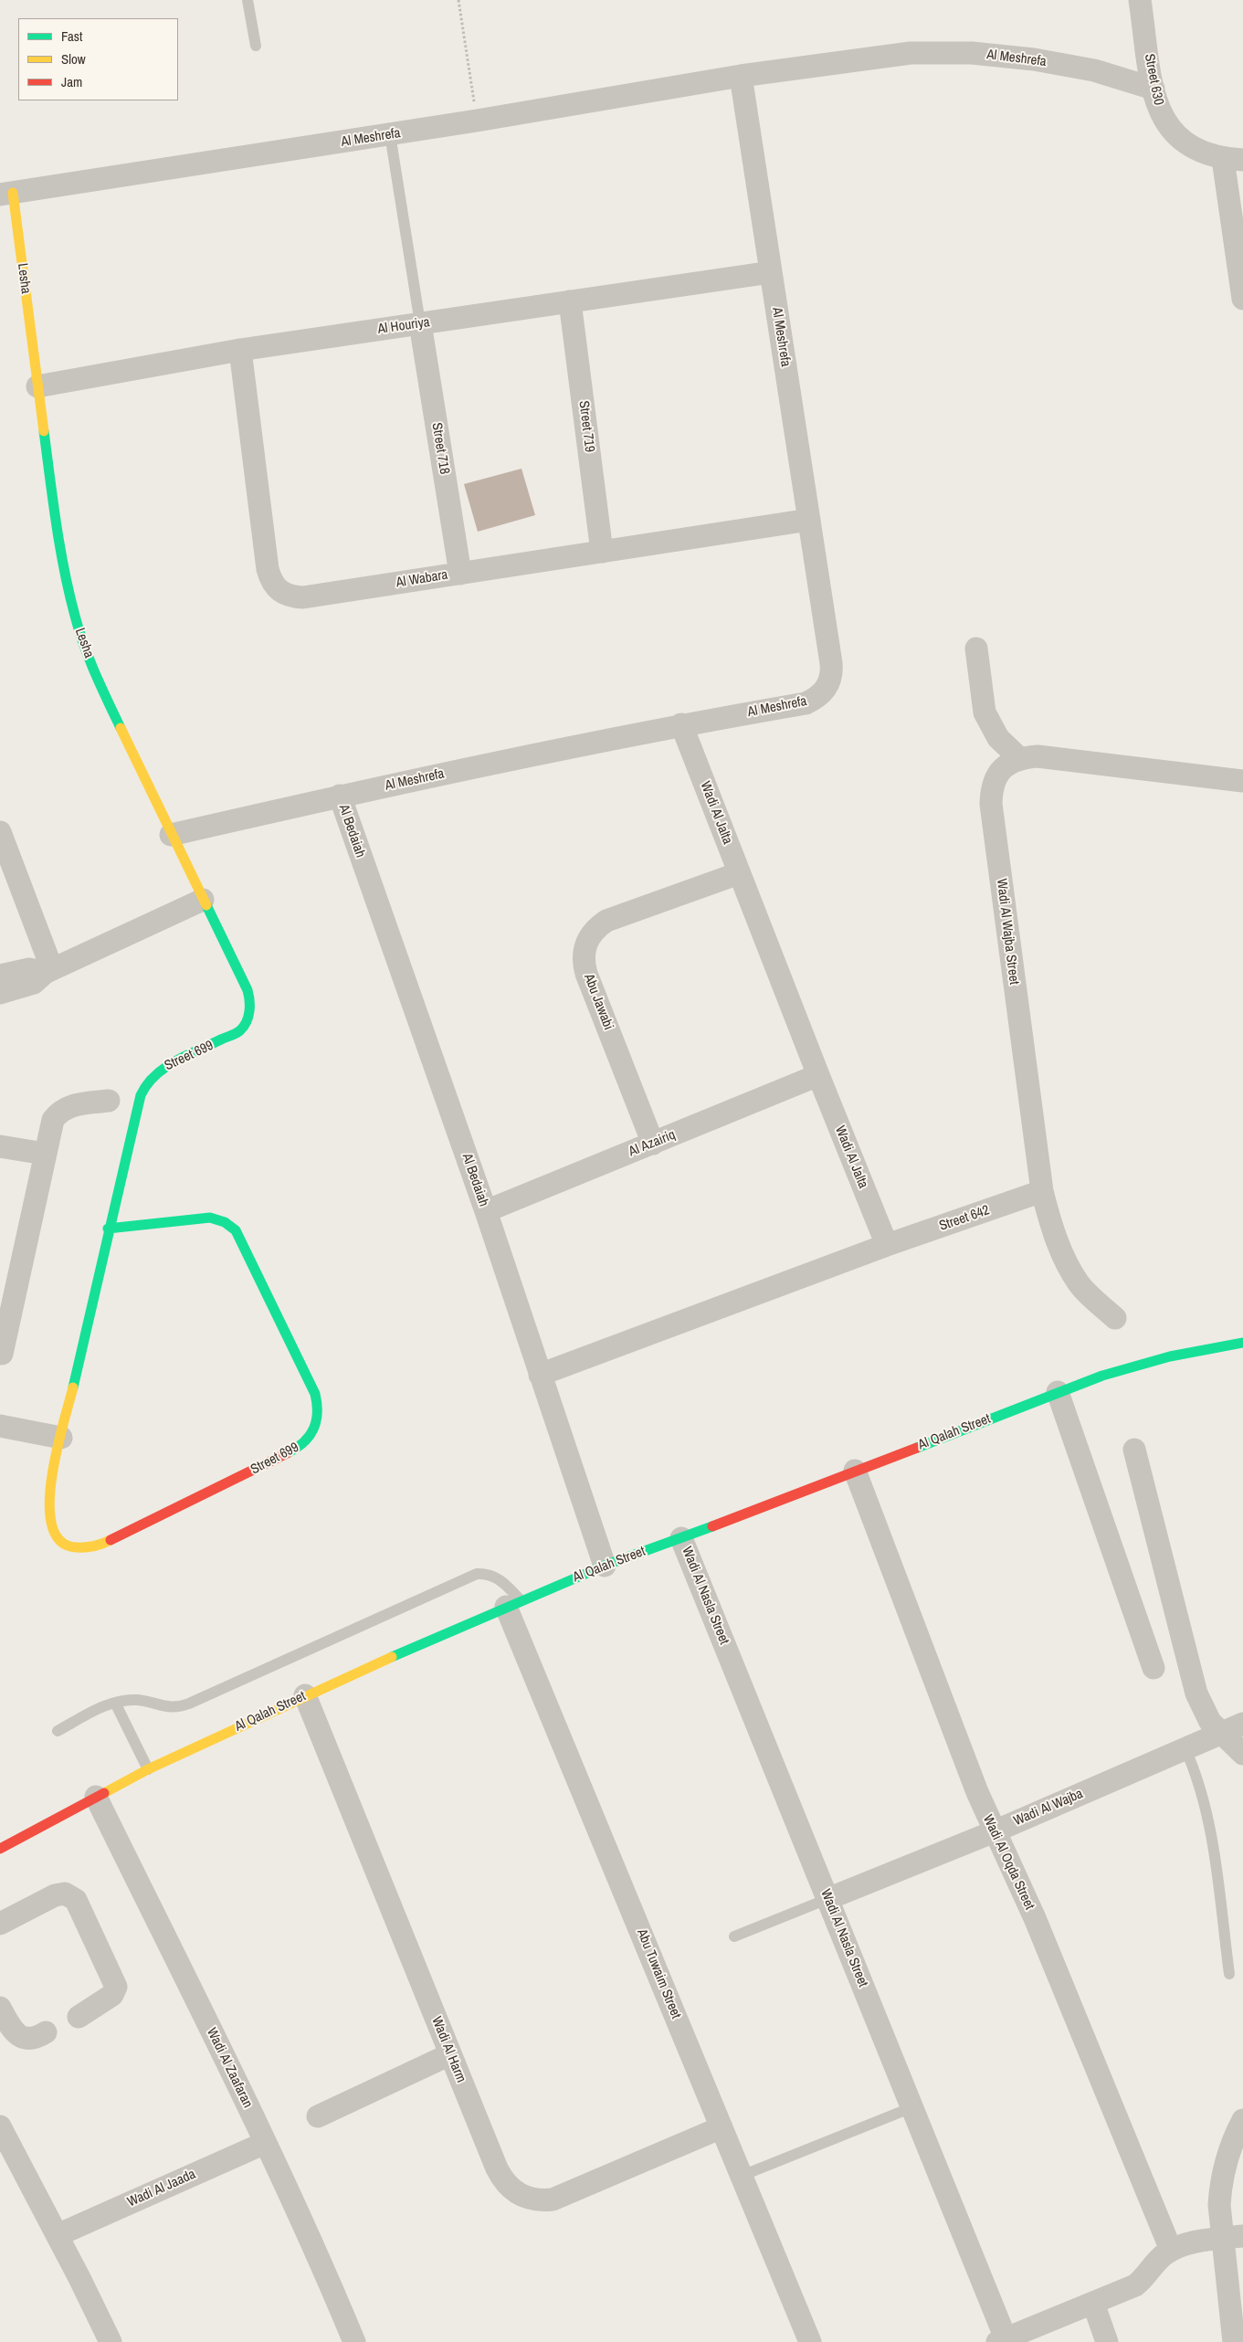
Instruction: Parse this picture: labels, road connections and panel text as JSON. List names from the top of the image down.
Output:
{
  "streets": {
    "street": [
      "Al Meshrefa",
      "Street 630",
      "Lesha",
      "Al Houriya",
      "Street 719",
      "Street 718",
      "Al Wabara",
      "Wadi Al Jalta",
      "Al Bedaiah",
      "Wadi Al Wajba Street",
      "Abu Jawabi",
      "Street 699",
      "Al Azairiq",
      "Street 642",
      "Al Qalah Street",
      "Wadi Al Nasla Street",
      "Wadi Al Wajba",
      "Wadi Al Oqda Street",
      "Abu Tuwaim Street",
      "Wadi Al Harm",
      "Wadi Al Zaafaran",
      "Wadi Al Jaada"
    ]
  },
  "crossings": [
    ["Al Meshrefa", "Street 630"],
    ["Al Meshrefa", "Lesha"],
    ["Al Meshrefa", "Al Houriya"],
    ["Al Meshrefa", "Al Wabara"],
    ["Al Meshrefa", "Wadi Al Jalta"],
    ["Al Meshrefa", "Al Bedaiah"],
    ["Lesha", "Al Houriya"],
    ["Lesha", "Street 699"],
    ["Al Houriya", "Street 719"],
    ["Al Houriya", "Street 718"],
    ["Al Houriya", "Al Wabara"],
    ["Street 719", "Al Wabara"],
    ["Street 718", "Al Wabara"],
    ["Wadi Al Jalta", "Abu Jawabi"],
    ["Wadi Al Jalta", "Al Azairiq"],
    ["Wadi Al Jalta", "Street 642"],
    ["Al Bedaiah", "Al Azairiq"],
    ["Al Bedaiah", "Al Qalah Street"],
    ["Wadi Al Wajba Street", "Street 642"],
    ["Abu Jawabi", "Al Azairiq"],
    ["Al Qalah Street", "Wadi Al Nasla Street"],
    ["Al Qalah Street", "Wadi Al Oqda Street"],
    ["Al Qalah Street", "Abu Tuwaim Street"],
    ["Al Qalah Street", "Wadi Al Harm"],
    ["Al Qalah Street", "Wadi Al Zaafaran"],
    ["Wadi Al Nasla Street", "Wadi Al Wajba"],
    ["Wadi Al Wajba", "Wadi Al Oqda Street"],
    ["Abu Tuwaim Street", "Wadi Al Harm"],
    ["Wadi Al Zaafaran", "Wadi Al Jaada"]
  ],
  "legend": ["Fast", "Slow", "Jam"]
}
